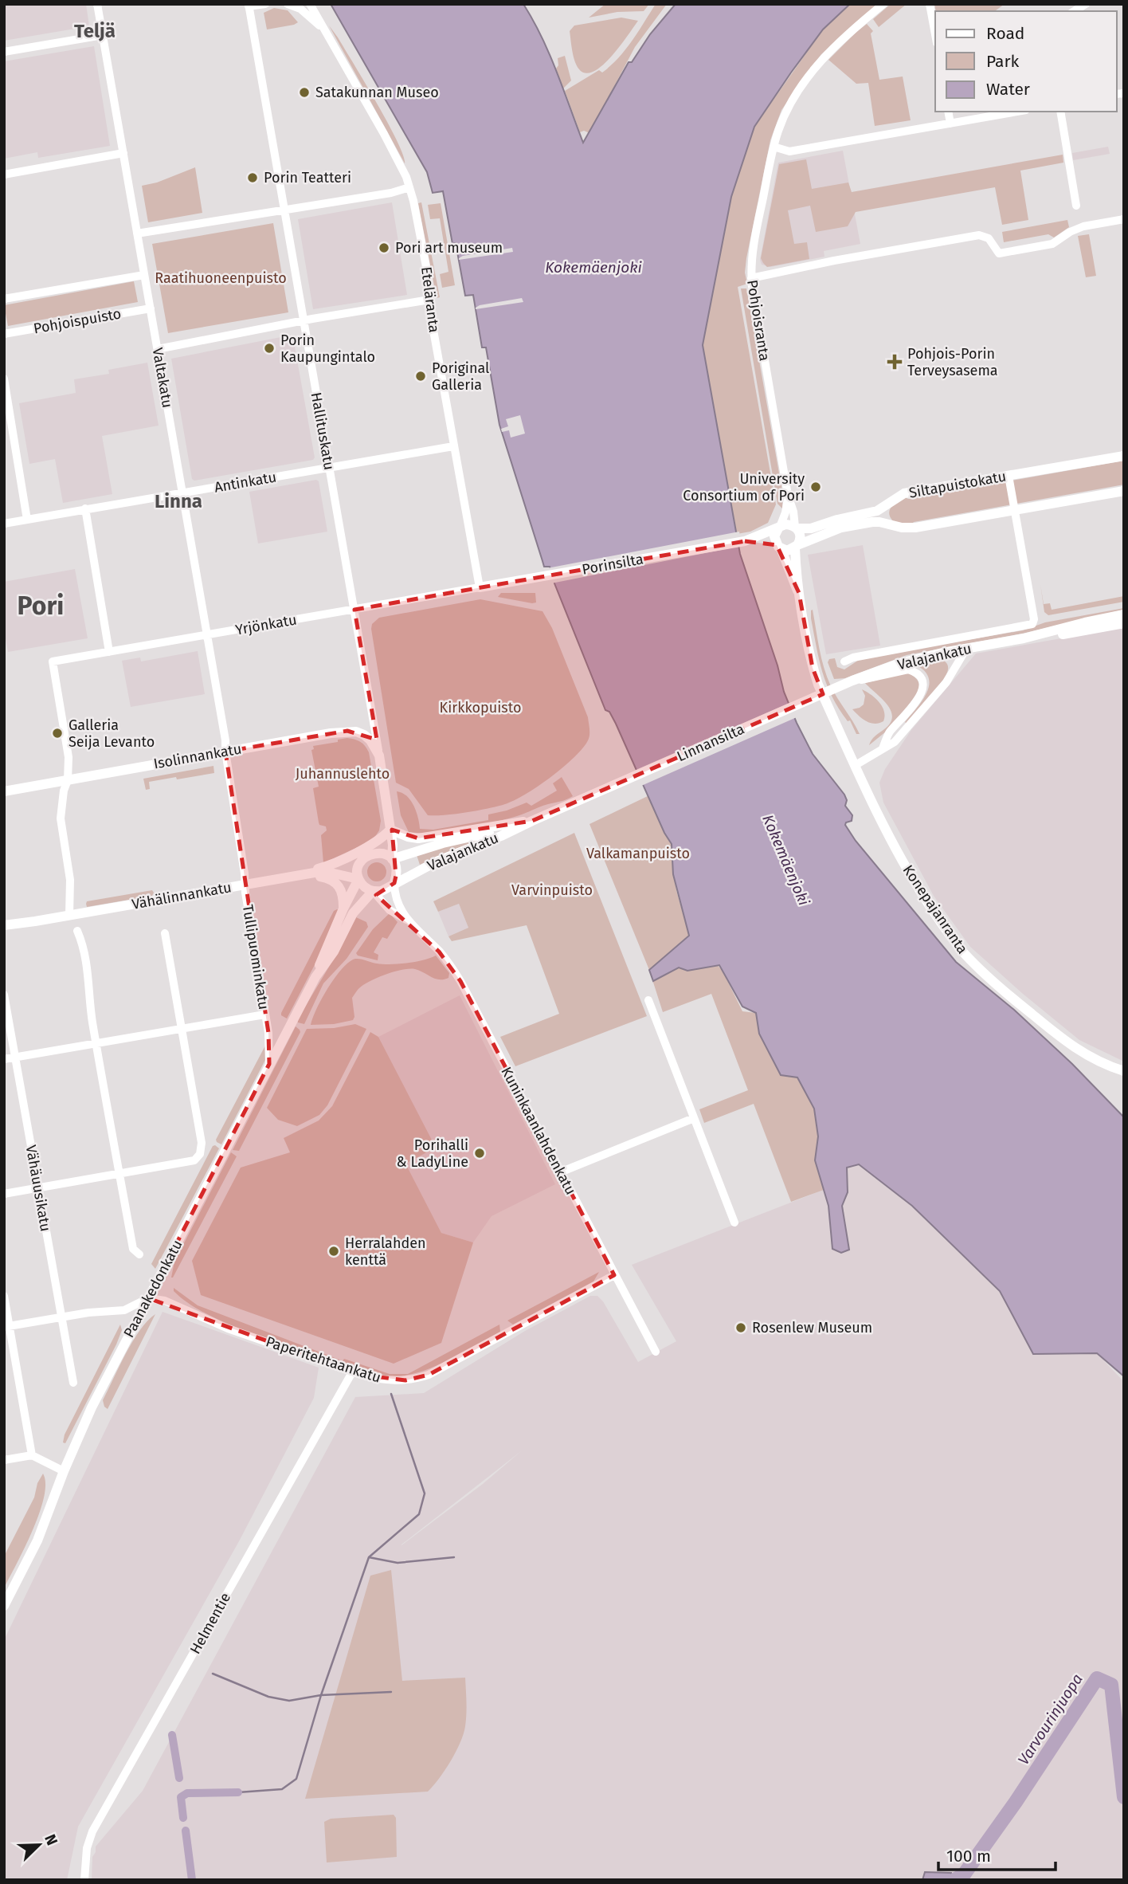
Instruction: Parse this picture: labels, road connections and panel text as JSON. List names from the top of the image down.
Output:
{
  "streets": {
    "main road": [
      "Hallituskatu",
      "Siltapuistokatu",
      "Porinsilta",
      "Valajankatu",
      "Linnansilta",
      "Isolinnankatu",
      "Vähälinnankatu",
      "Konepajanranta",
      "Paanakedonkatu"
    ],
    "street": [
      "Eteläranta",
      "Pohjoisranta",
      "Pohjoispuisto",
      "Valtakatu",
      "Antinkatu",
      "Yrjönkatu",
      "Tullipuominkatu",
      "Kuninkaanlahdenkatu",
      "Vähäuusikatu",
      "Paperitehtaankatu",
      "Helmentie"
    ]
  },
  "crossings": [
    ["Eteläranta", "Antinkatu"],
    ["Eteläranta", "Porinsilta"],
    ["Eteläranta", "Yrjönkatu"],
    ["Pohjoisranta", "Siltapuistokatu"],
    ["Pohjoisranta", "Porinsilta"],
    ["Pohjoispuisto", "Valtakatu"],
    ["Valtakatu", "Antinkatu"],
    ["Valtakatu", "Yrjönkatu"],
    ["Valtakatu", "Isolinnankatu"],
    ["Valtakatu", "Tullipuominkatu"],
    ["Hallituskatu", "Antinkatu"],
    ["Hallituskatu", "Yrjönkatu"],
    ["Hallituskatu", "Valajankatu"],
    ["Hallituskatu", "Isolinnankatu"],
    ["Hallituskatu", "Vähälinnankatu"],
    ["Hallituskatu", "Kuninkaanlahdenkatu"],
    ["Hallituskatu", "Paanakedonkatu"],
    ["Siltapuistokatu", "Porinsilta"],
    ["Porinsilta", "Yrjönkatu"],
    ["Yrjönkatu", "Isolinnankatu"],
    ["Valajankatu", "Linnansilta"],
    ["Valajankatu", "Vähälinnankatu"],
    ["Valajankatu", "Kuninkaanlahdenkatu"],
    ["Valajankatu", "Paanakedonkatu"],
    ["Isolinnankatu", "Tullipuominkatu"],
    ["Vähälinnankatu", "Tullipuominkatu"],
    ["Vähälinnankatu", "Kuninkaanlahdenkatu"],
    ["Vähälinnankatu", "Paanakedonkatu"],
    ["Tullipuominkatu", "Paanakedonkatu"],
    ["Kuninkaanlahdenkatu", "Paanakedonkatu"],
    ["Kuninkaanlahdenkatu", "Paperitehtaankatu"],
    ["Paanakedonkatu", "Paperitehtaankatu"],
    ["Paperitehtaankatu", "Helmentie"]
  ],
  "districts": ["Teljä", "Linna", "Pori"],
  "water": ["Kokemäenjoki", "Varvourinjuopa"],
  "parks": [
    "Raatihuoneenpuisto",
    "Kirkkopuisto",
    "Juhannuslehto",
    "Valkamanpuisto",
    "Varvinpuisto"
  ],
  "places": {
    "other": [
      "Satakunnan Museo",
      "Porin Teatteri",
      "Pori art museum",
      "Porin Kaupungintalo",
      "Poriginal Galleria",
      "University Consortium of Pori",
      "Galleria Seija Levanto",
      "Porihalli & LadyLine",
      "Herralahden kenttä",
      "Rosenlew Museum"
    ],
    "health": ["Pohjois-Porin Terveysasema"]
  },
  "legend": ["Road", "Park", "Water"],
  "scale_bar": "100 m",
  "north": "top right"
}
